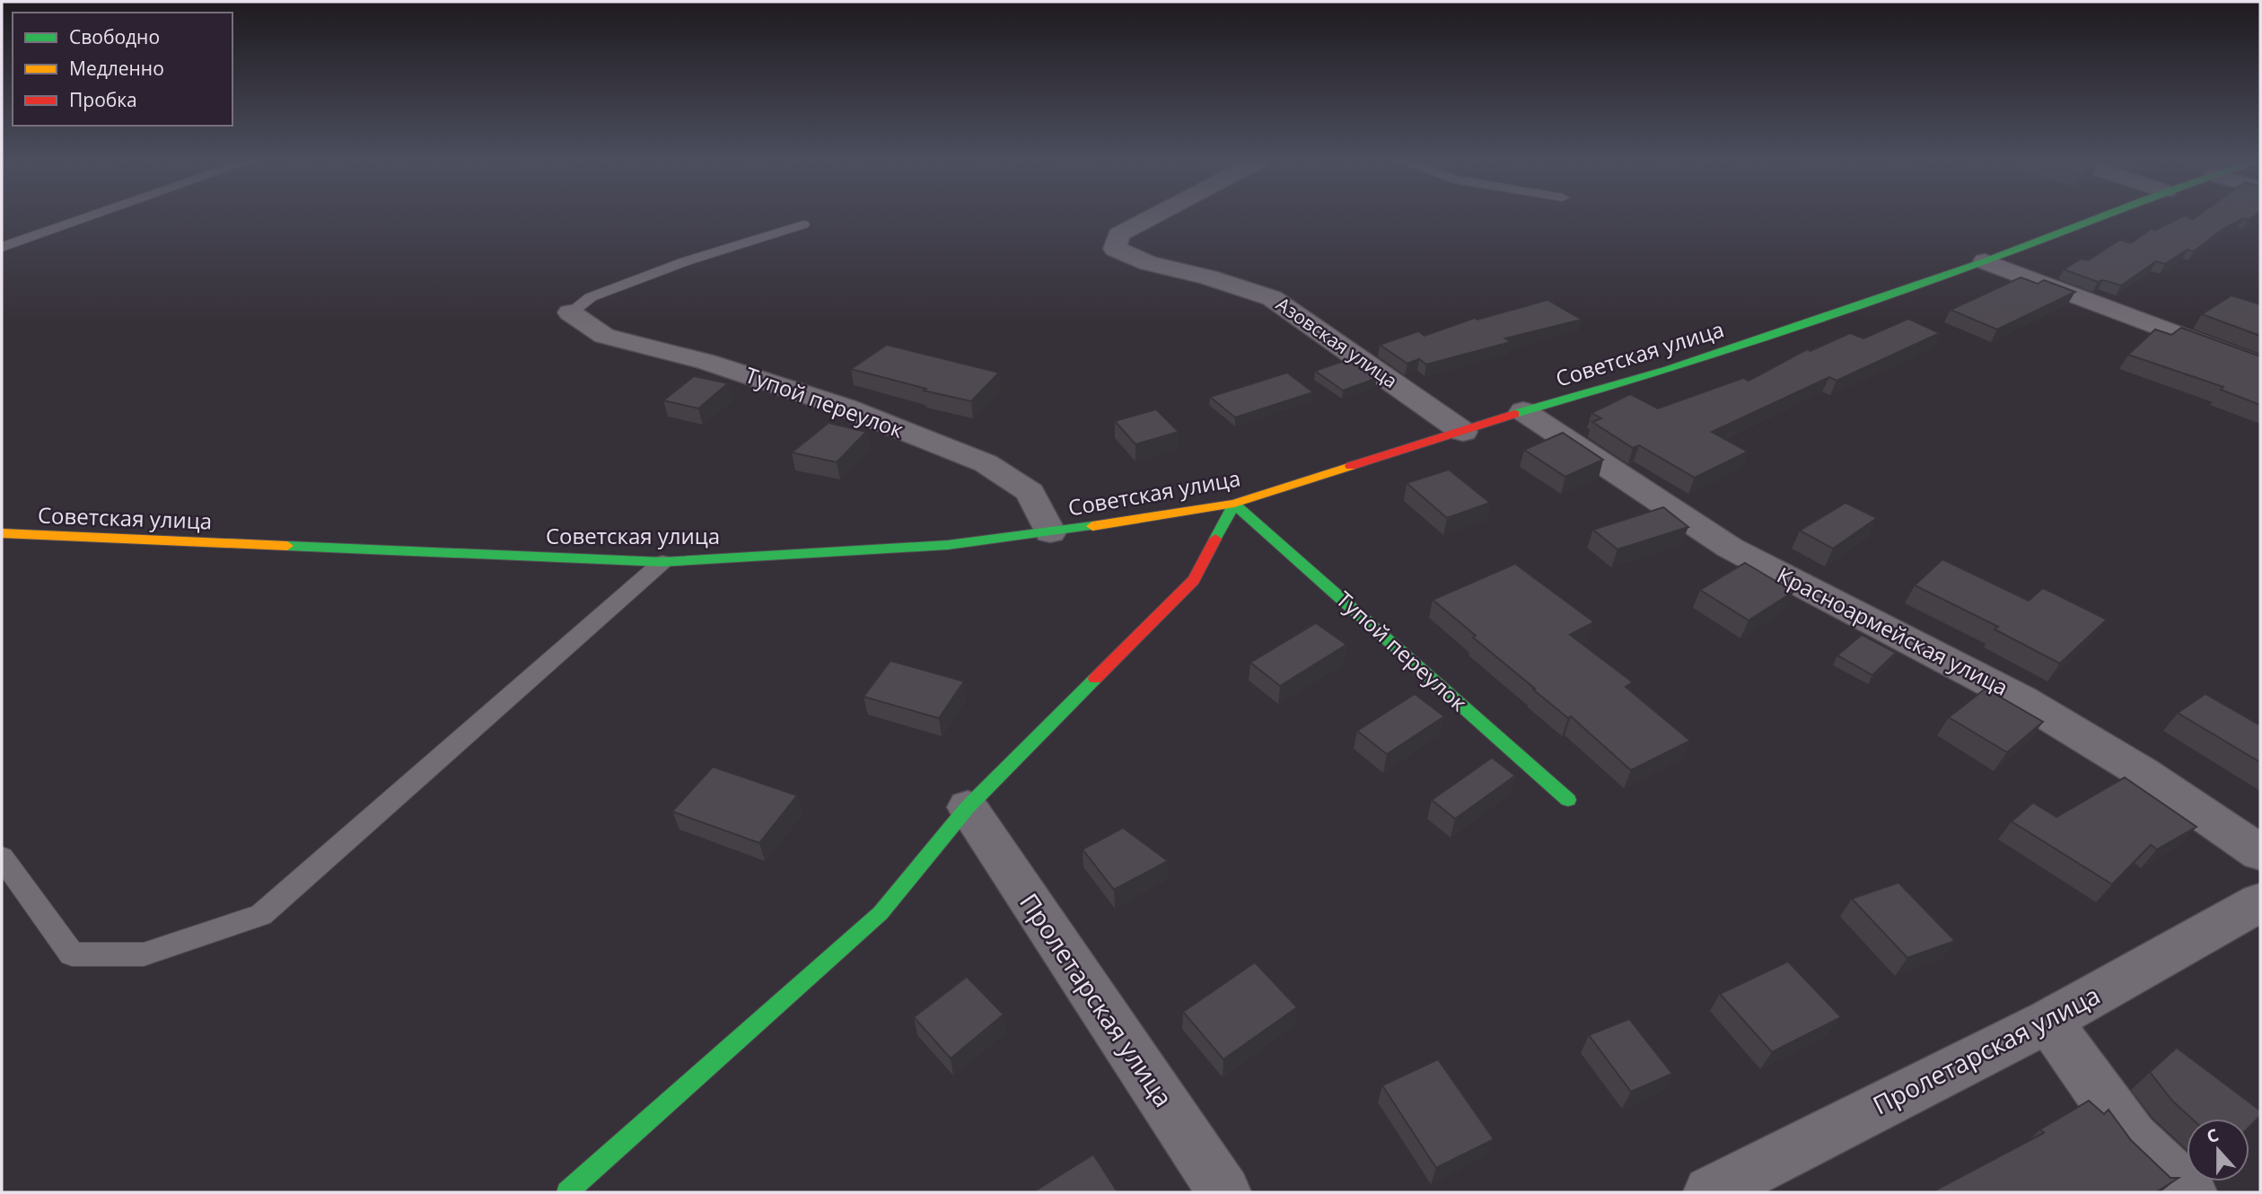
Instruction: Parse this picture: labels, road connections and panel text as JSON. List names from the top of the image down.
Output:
{
  "streets": {
    "street": [
      "Азовская улица",
      "Советская улица",
      "Тупой переулок",
      "Красноармейская улица",
      "Пролетарская улица"
    ]
  },
  "crossings": [
    ["Азовская улица", "Советская улица"],
    ["Советская улица", "Тупой переулок"],
    ["Советская улица", "Красноармейская улица"]
  ],
  "legend": ["Свободно", "Медленно", "Пробка"],
  "north": "top"
}
